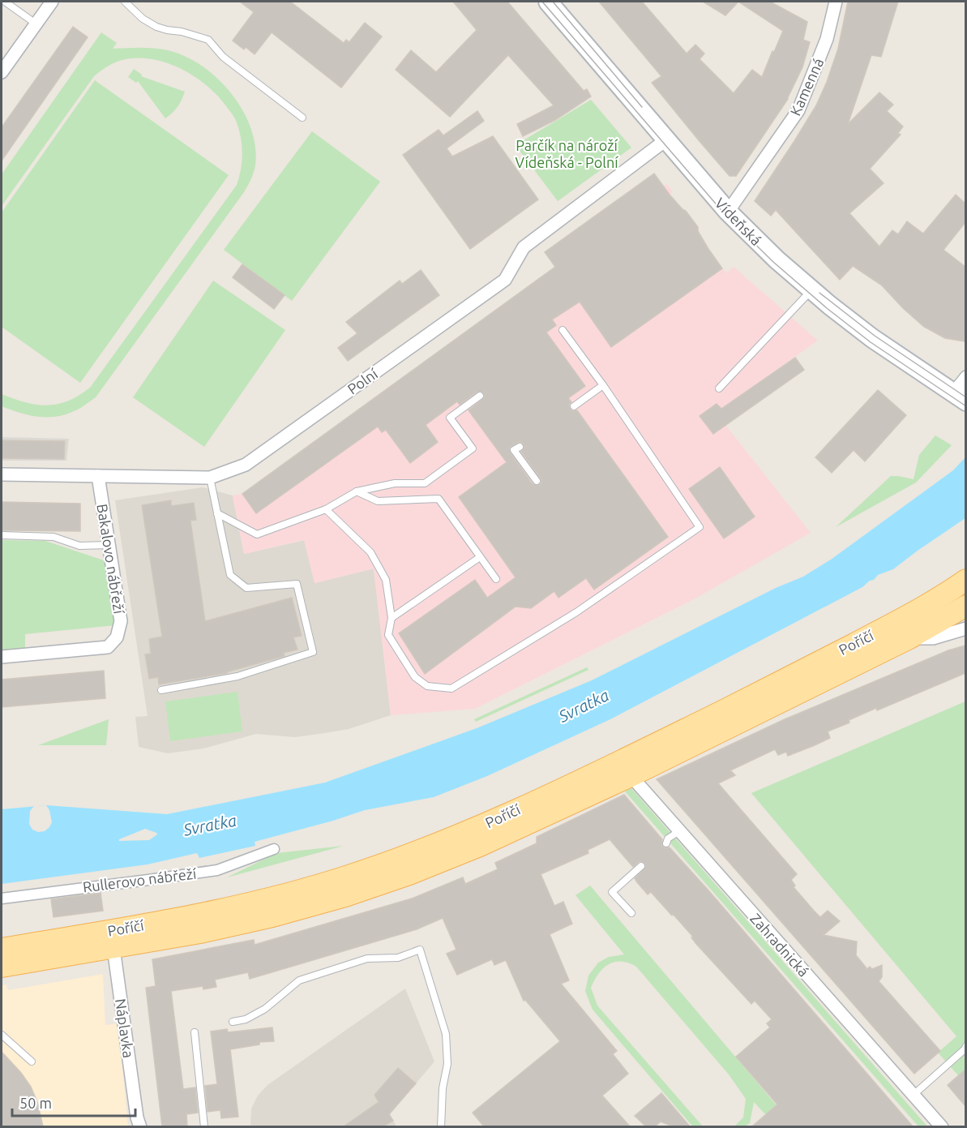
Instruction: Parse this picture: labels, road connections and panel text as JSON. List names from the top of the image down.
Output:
{
  "streets": {
    "main road": ["Vídeňská", "Poříčí"],
    "street": [
      "Kamenná",
      "Polní",
      "Bakalovo nábřeží",
      "Rullerovo nábřeží",
      "Zahradnická",
      "Náplavka"
    ]
  },
  "crossings": [
    ["Kamenná", "Vídeňská"],
    ["Vídeňská", "Polní"],
    ["Polní", "Bakalovo nábřeží"],
    ["Poříčí", "Zahradnická"],
    ["Poříčí", "Náplavka"]
  ],
  "water": ["Svratka"],
  "parks": ["Parčík na nároží Vídeňská - Polní"],
  "scale_bar": "50 m"
}
